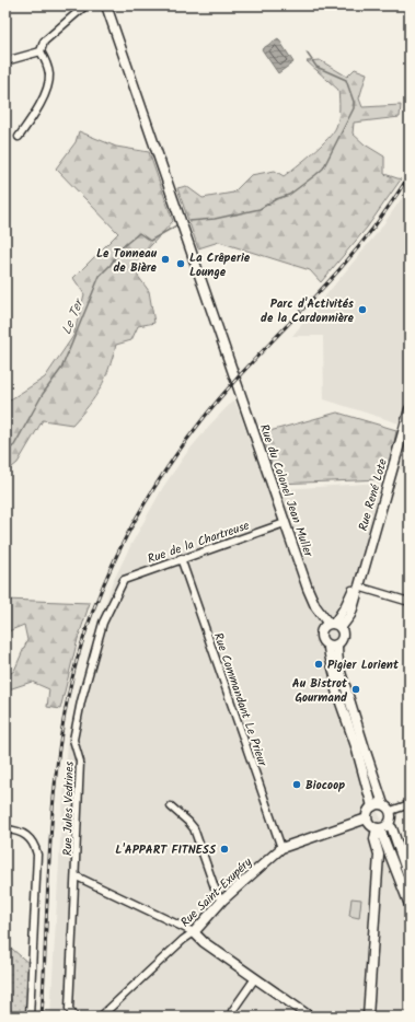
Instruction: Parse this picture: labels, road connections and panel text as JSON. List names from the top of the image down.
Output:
{
  "streets": {
    "main road": ["Rue du Colonel Jean Muller", "Rue René Lote", "Rue Saint-Exupéry"],
    "street": ["Rue de la Chartreuse", "Rue Commandant Le Prieur", "Rue Jules Vedrines"]
  },
  "crossings": [
    ["Rue du Colonel Jean Muller", "Rue René Lote"],
    ["Rue du Colonel Jean Muller", "Rue de la Chartreuse"],
    ["Rue de la Chartreuse", "Rue Commandant Le Prieur"],
    ["Rue de la Chartreuse", "Rue Jules Vedrines"],
    ["Rue Commandant Le Prieur", "Rue Saint-Exupéry"]
  ],
  "water": ["Le Ter"],
  "places": [
    "Le Tonneau de Bière",
    "La Crêperie Lounge",
    "Parc d'Activités de la Cardonnière",
    "Pigier Lorient",
    "Au Bistrot Gourmand",
    "Biocoop",
    "L'APPART FITNESS"
  ]
}
